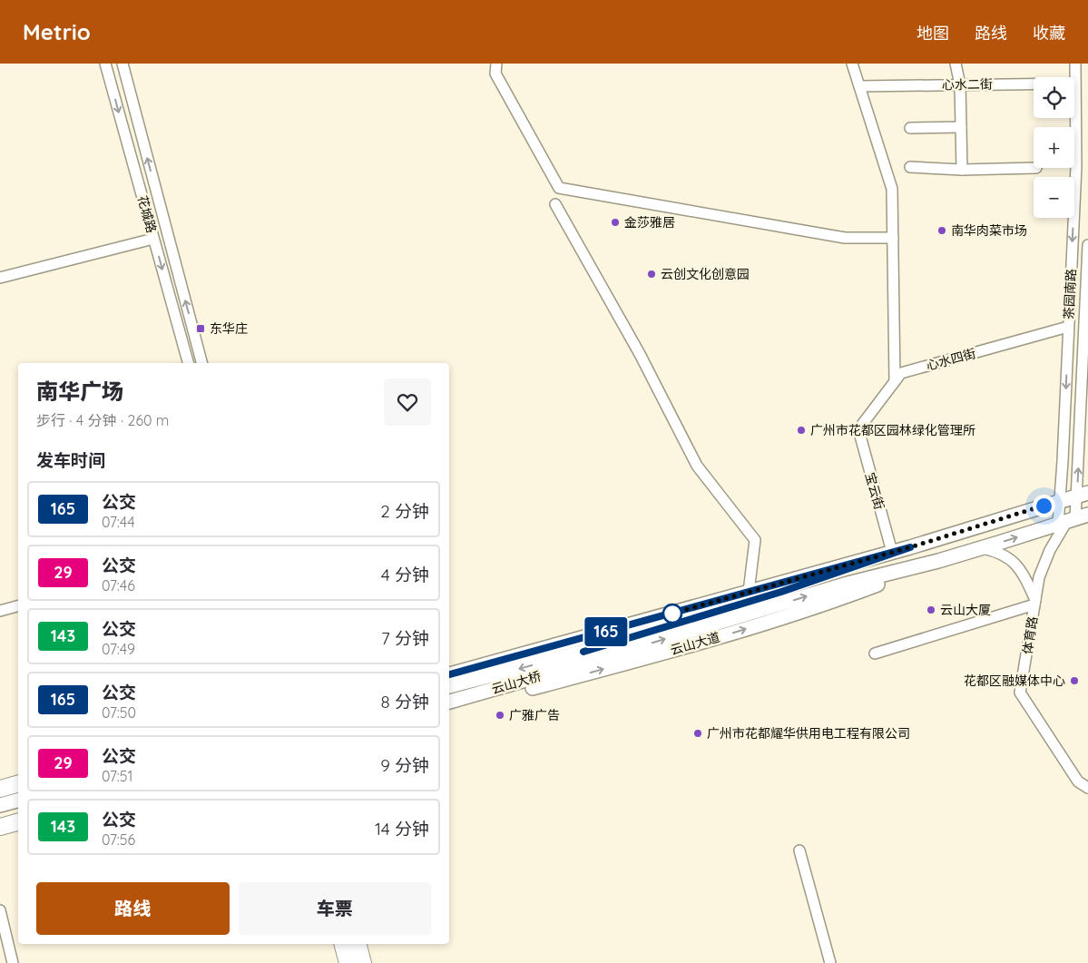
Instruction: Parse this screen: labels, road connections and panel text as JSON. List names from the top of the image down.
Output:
{
  "streets": {
    "main road": ["云山大道", "云山大桥"],
    "street": [
      "心水二街",
      "花城路",
      "茶园南路",
      "心水四街",
      "宝云街",
      "体育路"
    ]
  },
  "crossings": [
    ["心水二街", "茶园南路"],
    ["茶园南路", "心水四街"],
    ["茶园南路", "体育路"],
    ["茶园南路", "云山大道"],
    ["心水四街", "宝云街"],
    ["宝云街", "云山大道"],
    ["体育路", "云山大道"],
    ["云山大道", "云山大桥"]
  ],
  "places": {
    "other": [
      "金莎雅居",
      "南华肉菜市场",
      "云创文化创意园",
      "广州市花都区园林绿化管理所",
      "云山大厦",
      "花都区融媒体中心",
      "广雅广告",
      "广州市花都耀华供用电工程有限公司"
    ],
    "transit": ["东华庄"]
  },
  "lines": ["bus line 165"],
  "page": {
    "header": "Metrio",
    "nav": ["地图", "路线", "收藏"],
    "on_map": "165",
    "map_buttons": ["+", "−"],
    "heading": [
      ["南华广场", "步行 · 4 分钟 · 260 m"],
      "发车时间"
    ],
    "list": [
      {
        "mark": "165",
        "name": "公交",
        "note": "07:44",
        "value": "2 分钟"
      },
      {
        "mark": "29",
        "name": "公交",
        "note": "07:46",
        "value": "4 分钟"
      },
      {
        "mark": "143",
        "name": "公交",
        "note": "07:49",
        "value": "7 分钟"
      },
      {
        "mark": "165",
        "name": "公交",
        "note": "07:50",
        "value": "8 分钟"
      },
      {
        "mark": "29",
        "name": "公交",
        "note": "07:51",
        "value": "9 分钟"
      },
      {
        "mark": "143",
        "name": "公交",
        "note": "07:56",
        "value": "14 分钟"
      }
    ],
    "buttons": ["路线", "车票"]
  }
}
